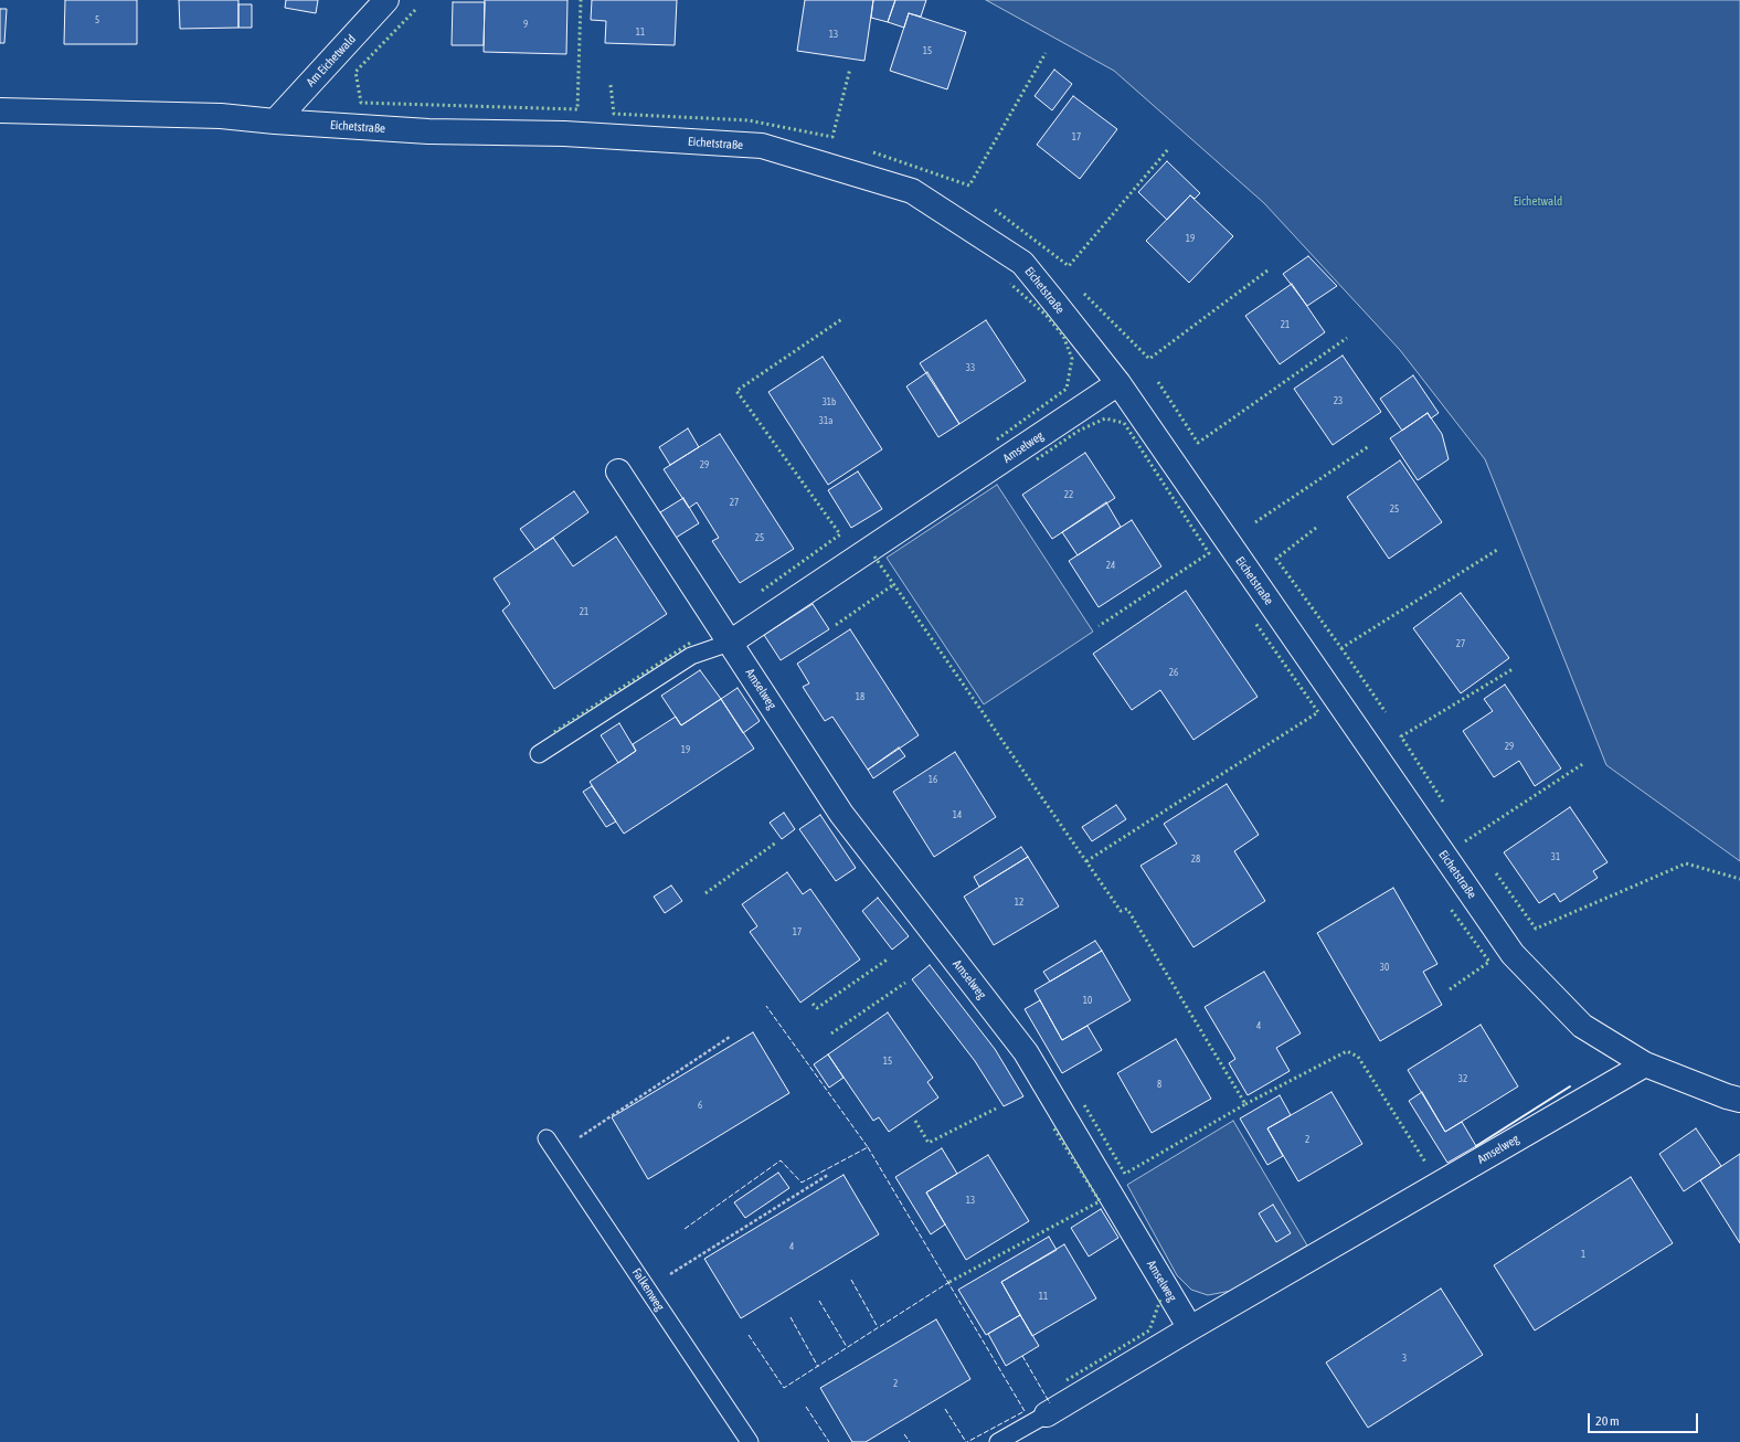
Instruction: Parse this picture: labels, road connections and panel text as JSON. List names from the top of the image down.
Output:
{
  "streets": {
    "street": ["Am Eichetwald", "Eichetstraße", "Amselweg"],
    "lane": ["Falkenweg"]
  },
  "crossings": [
    ["Am Eichetwald", "Eichetstraße"],
    ["Eichetstraße", "Amselweg"]
  ],
  "parks": ["Eichetwald"],
  "house_numbers": [
    "5",
    "9",
    "11",
    "13",
    "15",
    "17",
    "19",
    "21",
    "33",
    "23",
    "31b",
    "31a",
    "29",
    "22",
    "27",
    "25",
    "25",
    "24",
    "21",
    "27",
    "26",
    "18",
    "29",
    "19",
    "16",
    "14",
    "31",
    "28",
    "12",
    "17",
    "30",
    "10",
    "4",
    "15",
    "32",
    "8",
    "6",
    "2",
    "13",
    "4",
    "1",
    "11",
    "3",
    "2"
  ],
  "scale_bar": "20 m"
}
